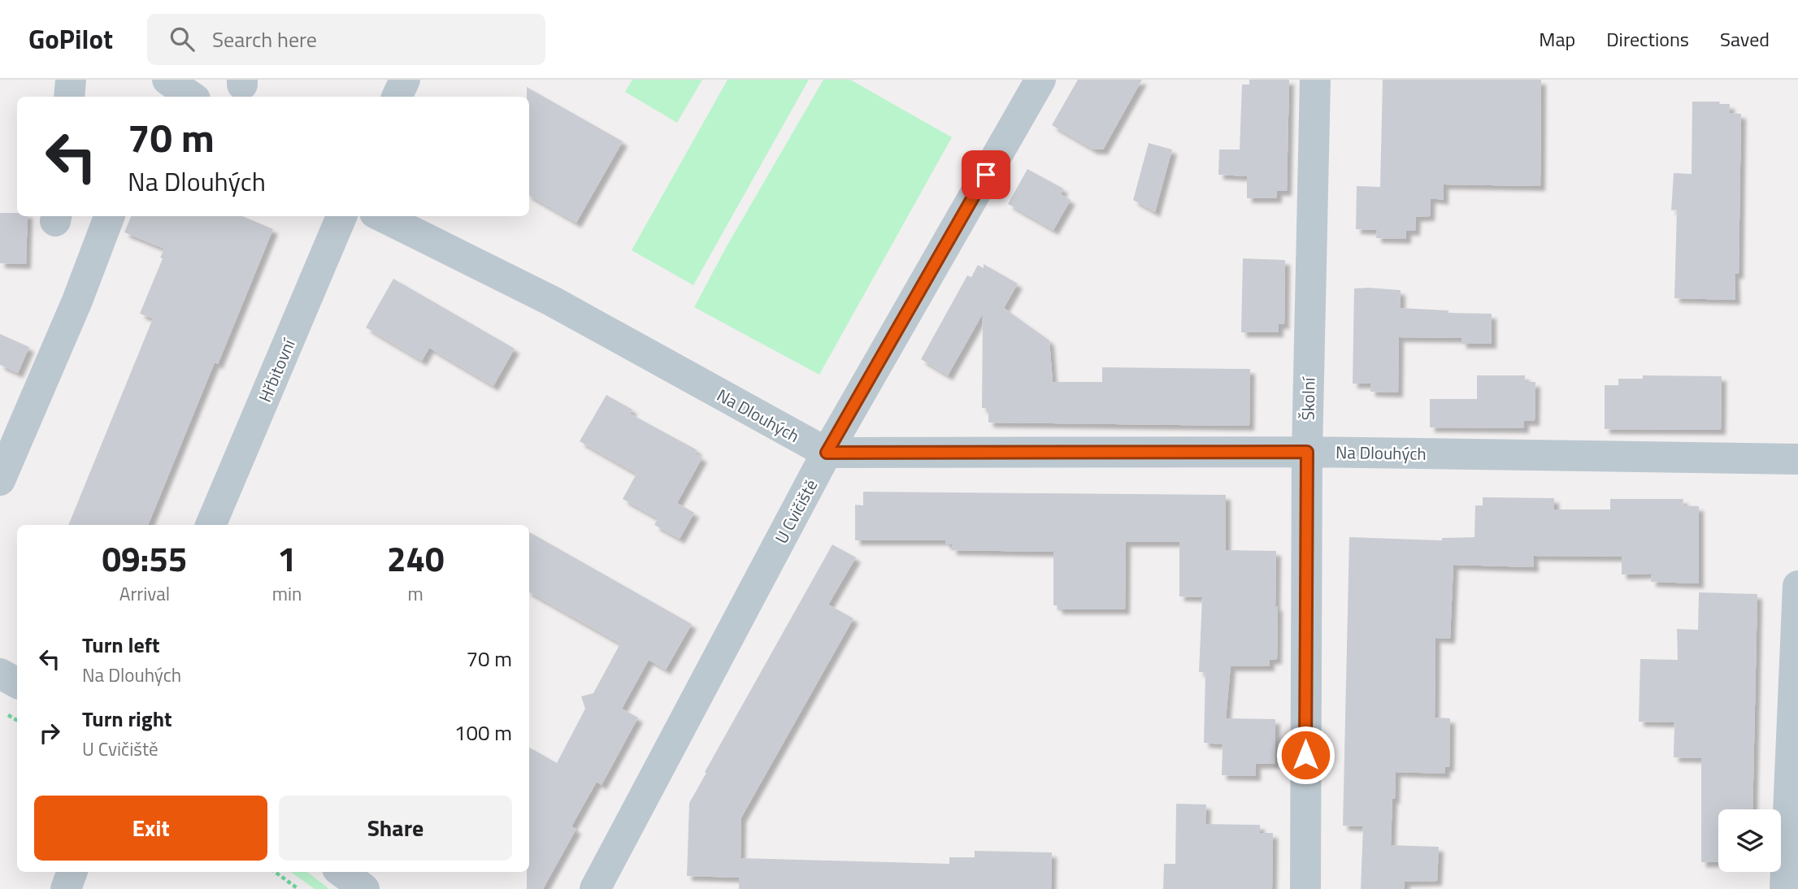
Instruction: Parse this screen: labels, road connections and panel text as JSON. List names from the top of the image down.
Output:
{
  "streets": {
    "street": [
      "Hřbitovní",
      "Školní",
      "Na Dlouhých",
      "U Cvičiště"
    ]
  },
  "crossings": [
    ["Školní", "Na Dlouhých"],
    ["Na Dlouhých", "U Cvičiště"]
  ],
  "page": {
    "header": "GoPilot",
    "search": "Search here",
    "nav": ["Map", "Directions", "Saved"],
    "turn": ["70 m", "Na Dlouhých"],
    "eta": [
      "09:55",
      "Arrival",
      "1",
      "min",
      "240",
      "m"
    ],
    "list": [
      {
        "name": "Turn left",
        "note": "Na Dlouhých",
        "value": "70 m"
      },
      {
        "name": "Turn right",
        "note": "U Cvičiště",
        "value": "100 m"
      }
    ],
    "buttons": ["Exit", "Share"]
  }
}
